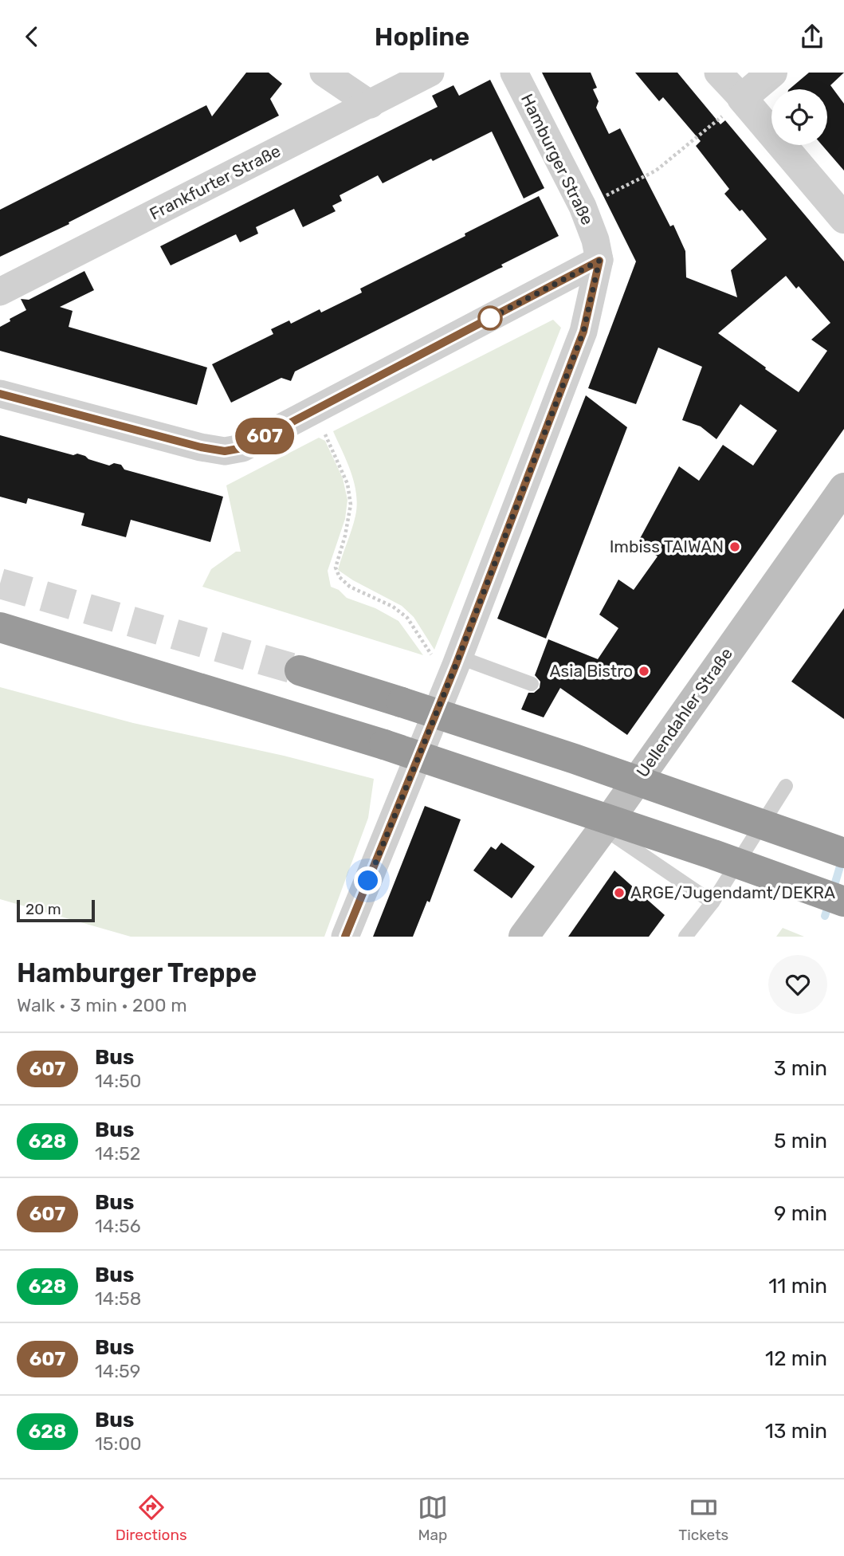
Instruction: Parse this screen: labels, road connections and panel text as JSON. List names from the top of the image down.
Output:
{
  "streets": {
    "main road": ["Uellendahler Straße"],
    "street": ["Hamburger Straße", "Frankfurter Straße"]
  },
  "places": ["Imbiss TAIWAN", "Asia Bistro", "ARGE/Jugendamt/DEKRA"],
  "lines": ["bus line 607"],
  "scale_bar": "20 m",
  "page": {
    "header": "Hopline",
    "on_map": "607",
    "scale": "20 m",
    "heading": ["Hamburger Treppe", "Walk · 3 min · 200 m"],
    "list": [
      {
        "mark": "607",
        "name": "Bus",
        "note": "14:50",
        "value": "3 min"
      },
      {
        "mark": "628",
        "name": "Bus",
        "note": "14:52",
        "value": "5 min"
      },
      {
        "mark": "607",
        "name": "Bus",
        "note": "14:56",
        "value": "9 min"
      },
      {
        "mark": "628",
        "name": "Bus",
        "note": "14:58",
        "value": "11 min"
      },
      {
        "mark": "607",
        "name": "Bus",
        "note": "14:59",
        "value": "12 min"
      },
      {
        "mark": "628",
        "name": "Bus",
        "note": "15:00",
        "value": "13 min"
      }
    ],
    "tabs": ["Directions", "Map", "Tickets"]
  }
}
